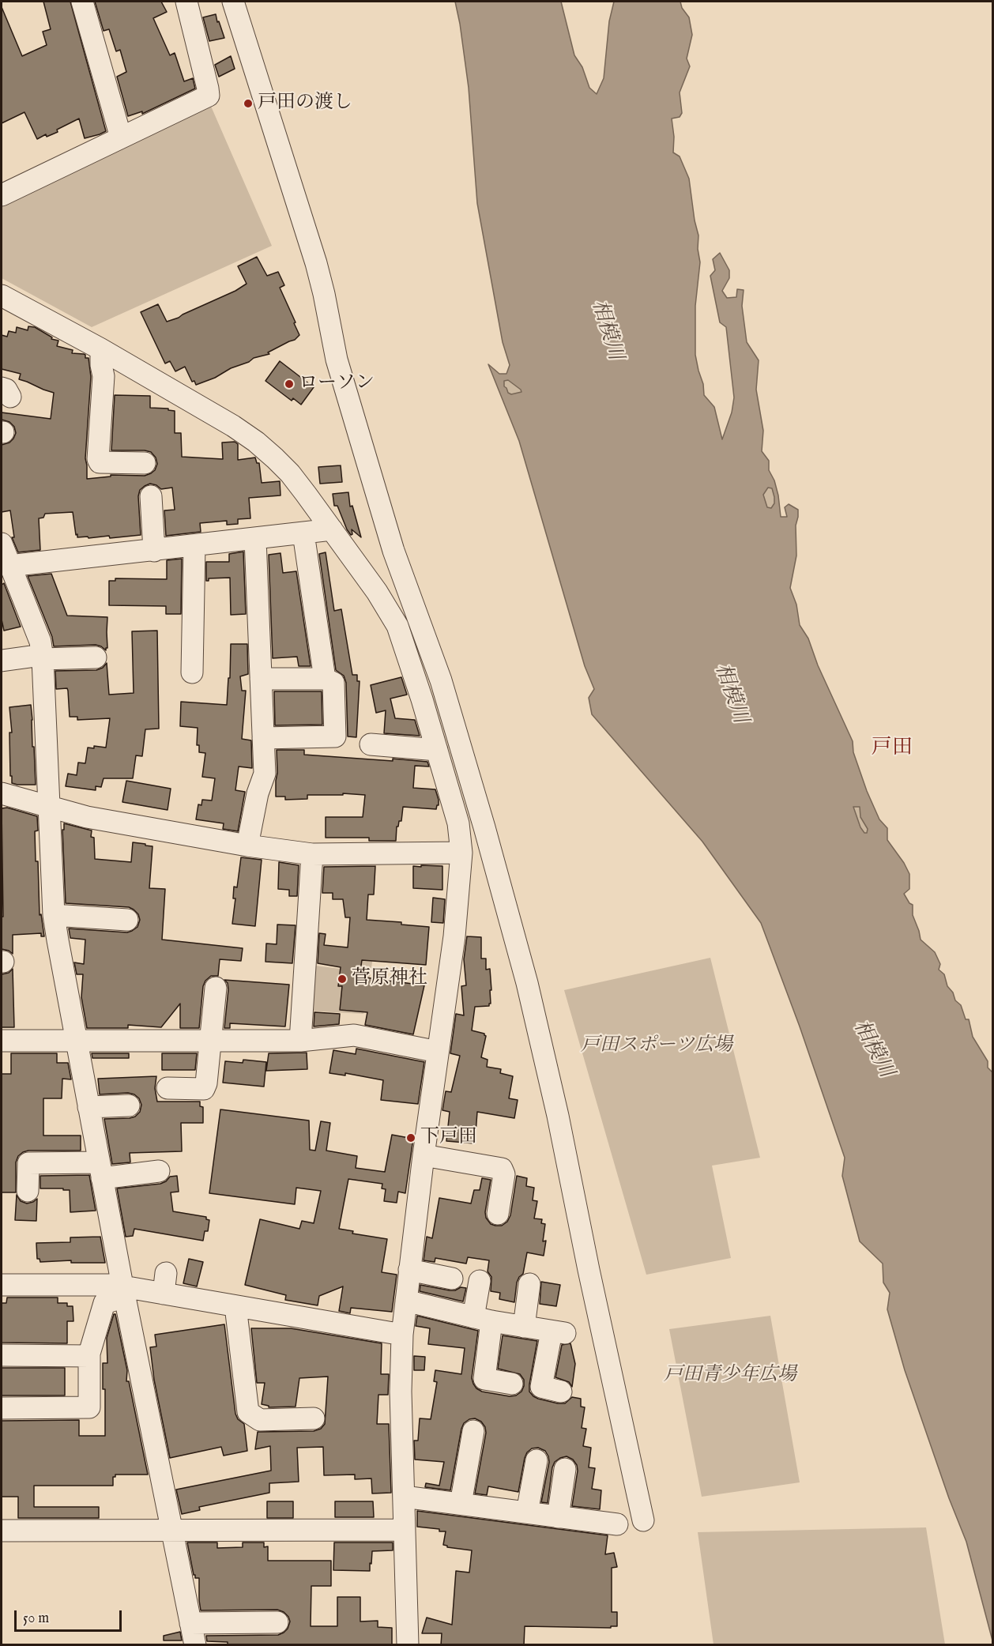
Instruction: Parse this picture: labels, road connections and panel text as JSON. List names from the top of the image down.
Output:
{
  "districts": ["戸田"],
  "water": ["相模川"],
  "parks": ["戸田スポーツ広場", "戸田青少年広場"],
  "places": [
    "戸田の渡し",
    "ローソン",
    "菅原神社",
    "下戸田"
  ],
  "scale_bar": "50 m"
}
